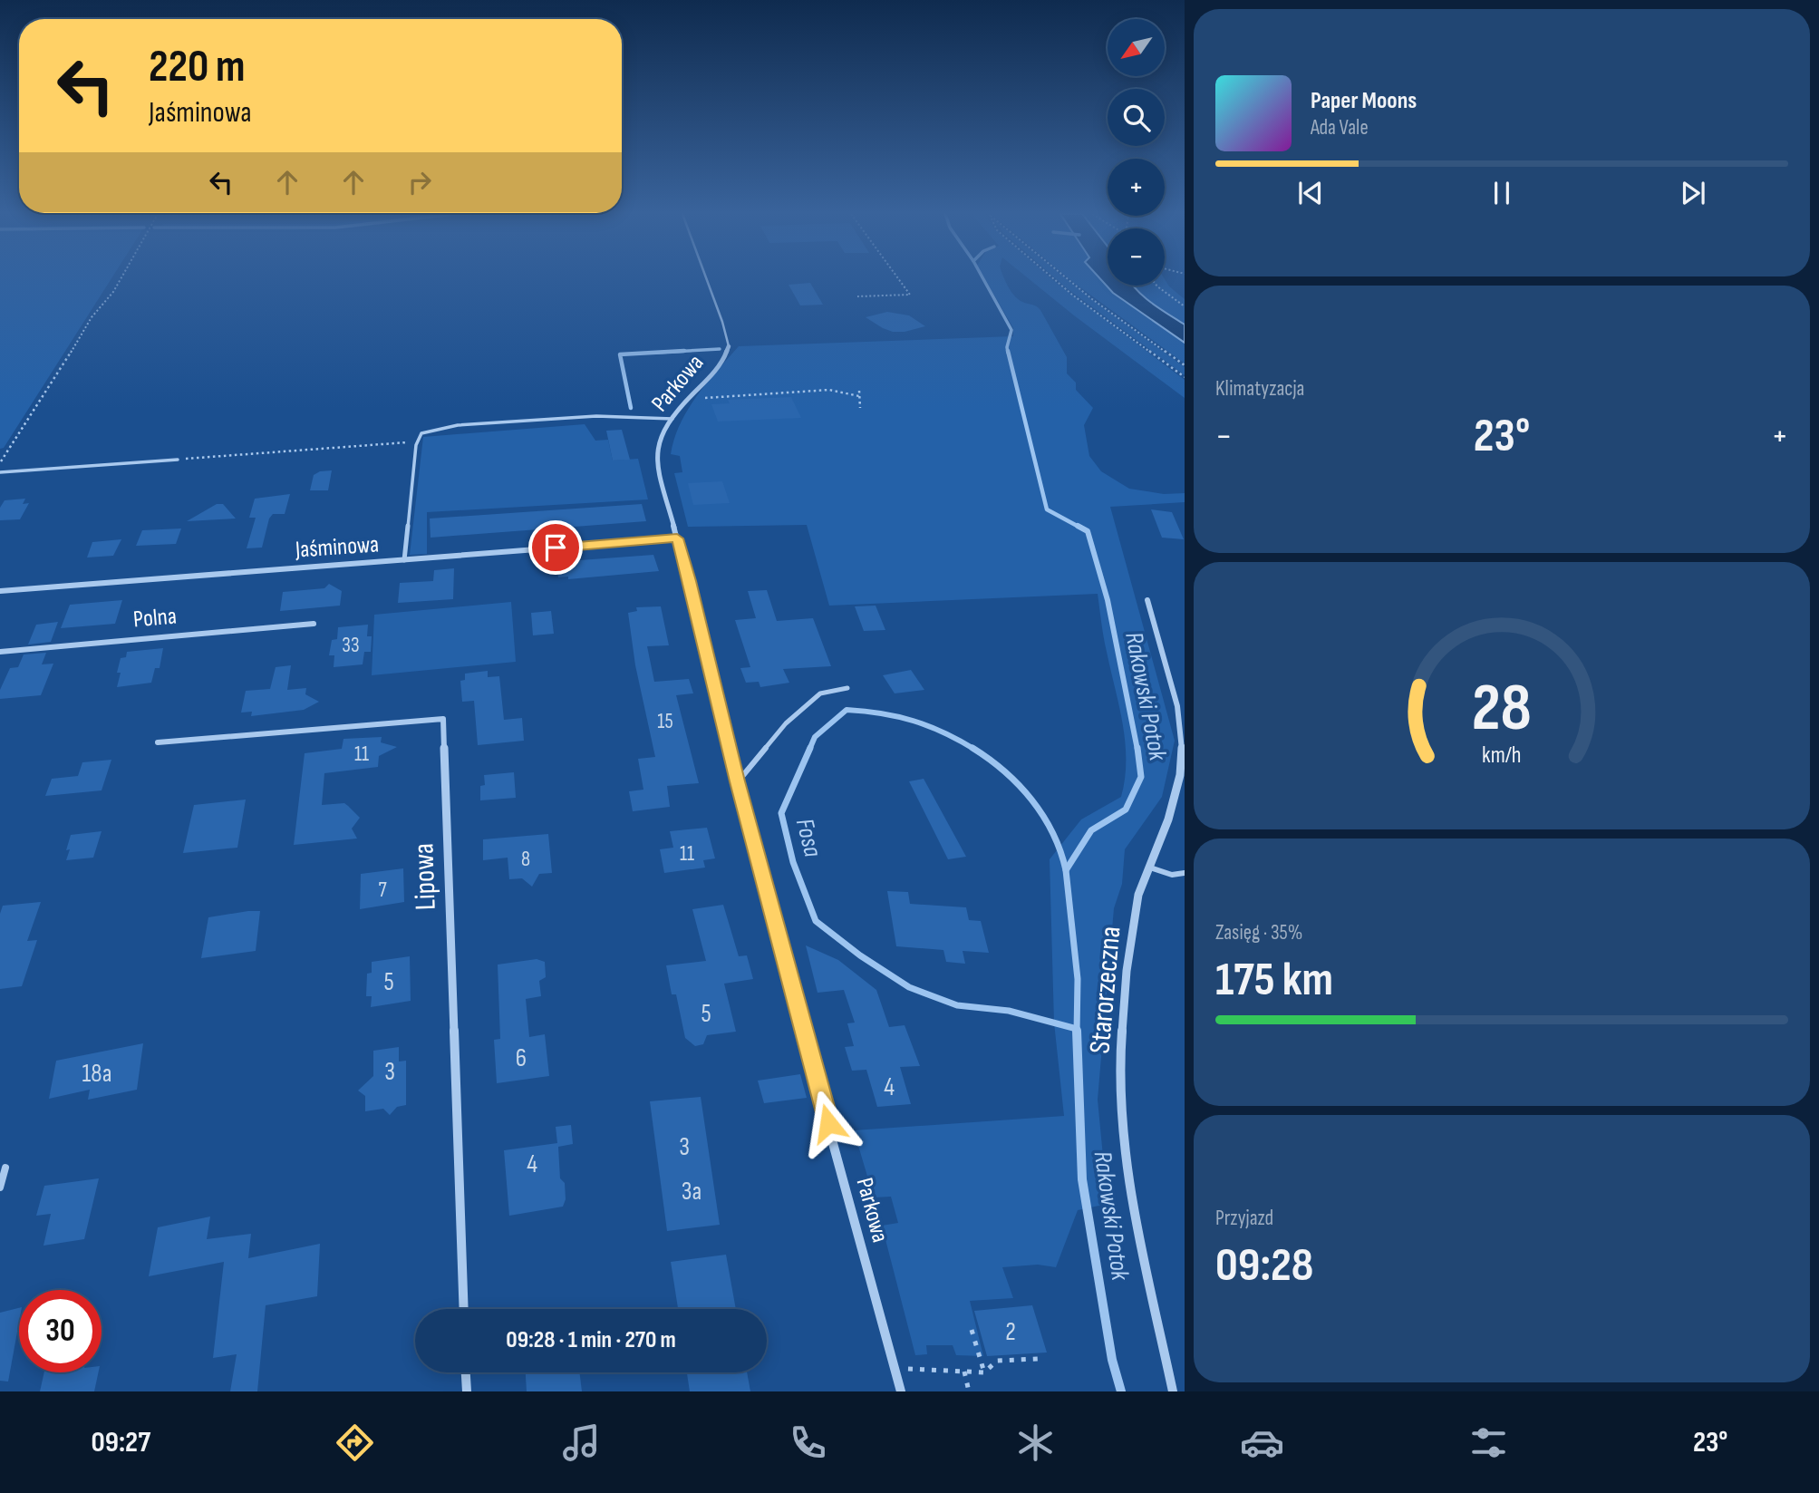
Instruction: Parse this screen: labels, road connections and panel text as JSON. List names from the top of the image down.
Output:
{
  "streets": {
    "street": [
      "Parkowa",
      "Jaśminowa",
      "Polna",
      "Lipowa",
      "Starorzeczna"
    ]
  },
  "crossings": [
    ["Parkowa", "Jaśminowa"]
  ],
  "water": ["Rakowski Potok", "Fosa"],
  "house_numbers": [
    "33",
    "15",
    "11",
    "11",
    "8",
    "7",
    "5",
    "5",
    "6",
    "3",
    "18a",
    "4",
    "3",
    "4",
    "3a",
    "2"
  ],
  "north": "bottom left",
  "page": {
    "map_buttons": ["+", "−"],
    "turn": ["220 m", "Jaśminowa"],
    "song": ["Paper Moons", "Ada Vale"],
    "tile": [
      "Klimatyzacja",
      ["Zasięg · 35%", "175 km"],
      ["Przyjazd", "09:28"]
    ],
    "heat": ["−", "23°", "+"],
    "limit": "30",
    "trip": "09:28 · 1 min · 270 m",
    "tabs": ["09:27", "23°"],
    "gauge": ["28", "km/h"]
  }
}
